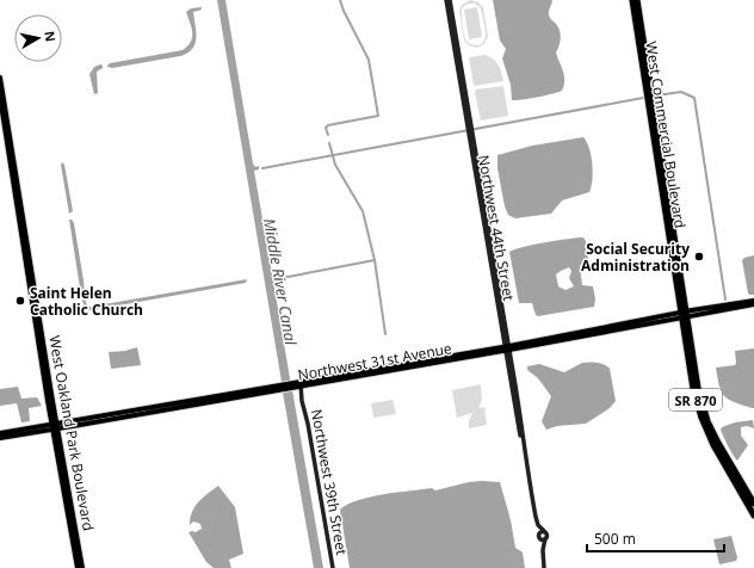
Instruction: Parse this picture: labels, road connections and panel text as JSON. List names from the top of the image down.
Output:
{
  "streets": {
    "highway": ["West Commercial Boulevard", "SR 870"],
    "main road": ["Northwest 31st Avenue", "West Oakland Park Boulevard"],
    "street": ["Northwest 44th Street", "Northwest 39th Street"]
  },
  "crossings": [
    ["West Commercial Boulevard", "Northwest 31st Avenue"],
    ["Northwest 44th Street", "Northwest 31st Avenue"],
    ["Northwest 31st Avenue", "West Oakland Park Boulevard"],
    ["Northwest 31st Avenue", "Northwest 39th Street"]
  ],
  "water": ["Middle River Canal"],
  "places": ["Social Security Administration", "Saint Helen Catholic Church"],
  "scale_bar": "500 m",
  "north": "right"
}
